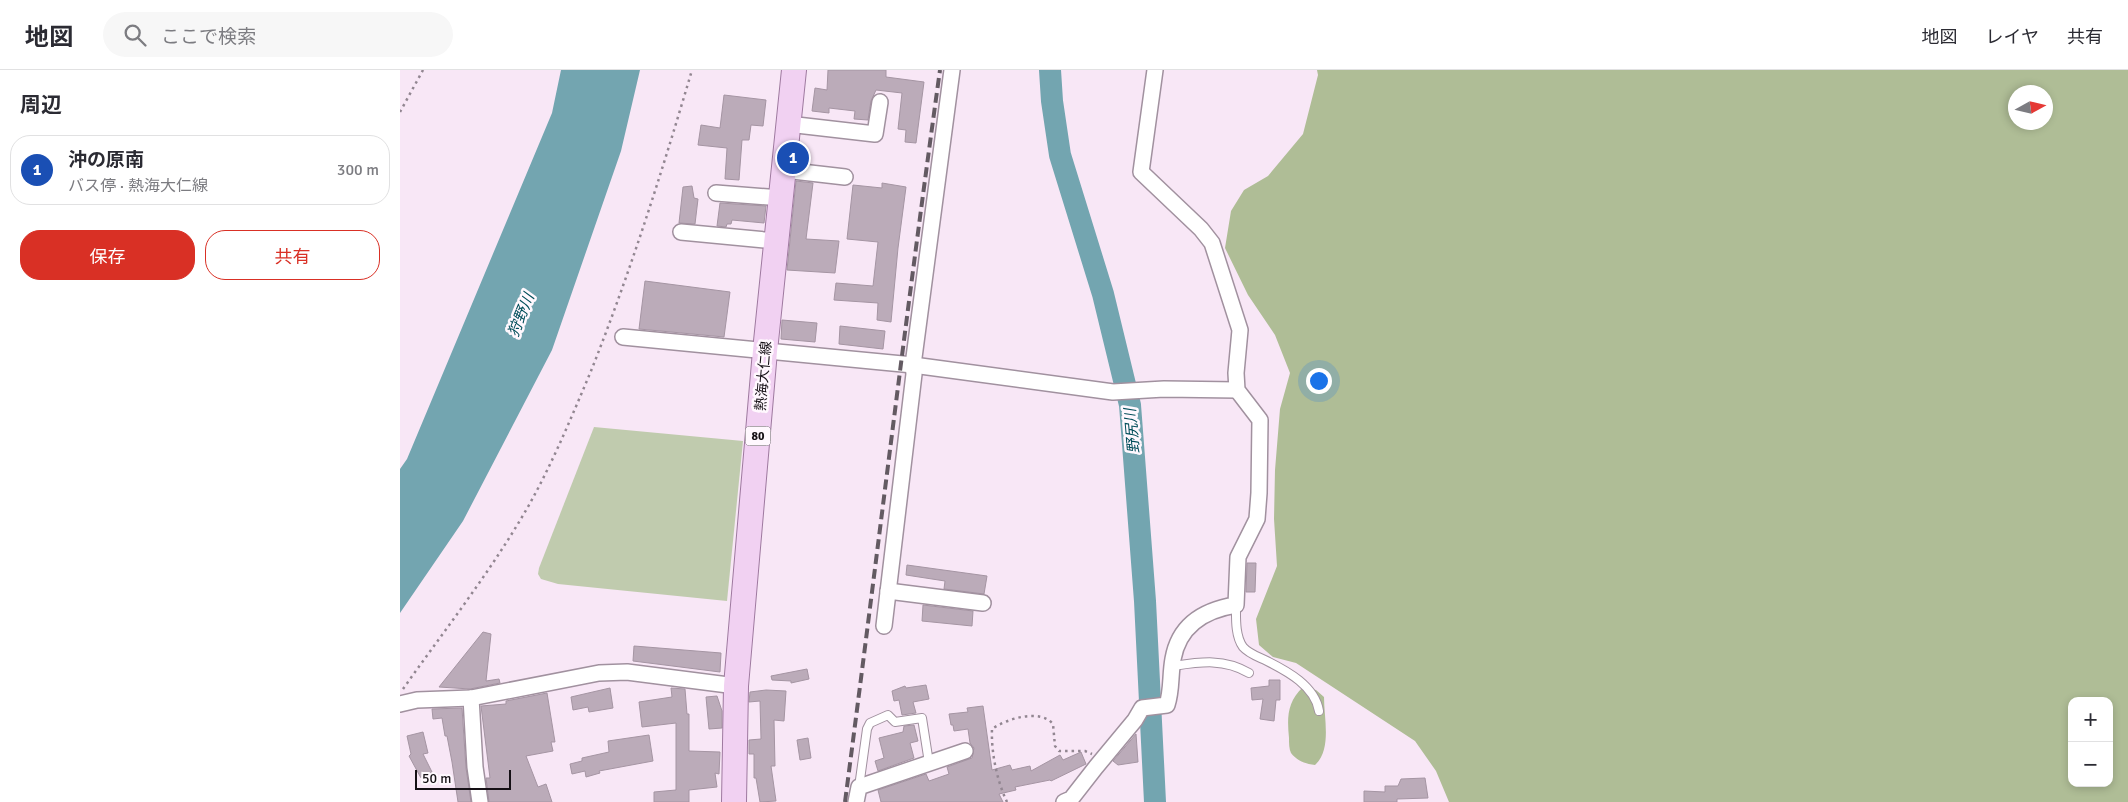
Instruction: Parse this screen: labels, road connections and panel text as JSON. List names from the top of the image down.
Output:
{
  "streets": {
    "main road": ["熱海大仁線", "80"]
  },
  "water": ["狩野川", "野尻川"],
  "scale_bar": "50 m",
  "north": "right",
  "page": {
    "header": "地図",
    "search": "ここで検索",
    "nav": ["地図", "レイヤ", "共有"],
    "heading": "周辺",
    "list": [
      {
        "mark": "1",
        "name": "沖の原南",
        "note": "バス停 · 熱海大仁線",
        "value": "300 m"
      }
    ],
    "pins": "1",
    "buttons": ["保存", "共有"],
    "map_buttons": ["+", "−"],
    "scale": "50 m"
  }
}
